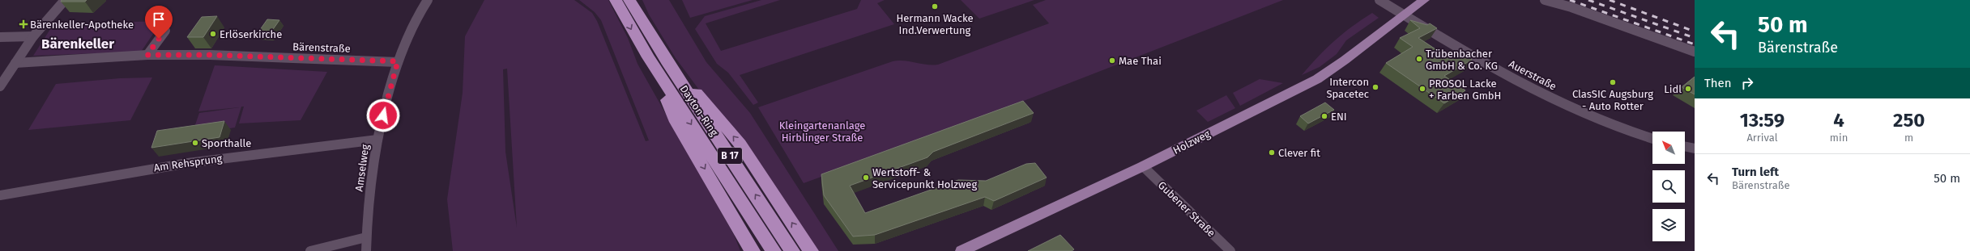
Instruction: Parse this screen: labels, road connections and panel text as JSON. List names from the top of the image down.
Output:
{
  "streets": {
    "highway": ["Dayton-Ring", "B 17"],
    "main road": ["Holzweg"],
    "street": [
      "Bärenstraße",
      "Auerstraße",
      "Am Rehsprung",
      "Amselweg",
      "Gubener Straße"
    ]
  },
  "crossings": [
    ["Bärenstraße", "Amselweg"],
    ["Auerstraße", "Holzweg"],
    ["Holzweg", "Gubener Straße"],
    ["Am Rehsprung", "Amselweg"]
  ],
  "districts": ["Bärenkeller"],
  "parks": ["Kleingartenanlage Hirblinger Straße"],
  "places": {
    "other": [
      "Hermann Wacke Ind.Verwertung",
      "Erlöserkirche",
      "Trübenbacher GmbH & Co. KG",
      "Mae Thai",
      "ClasSIC Augsburg - Auto Rotter",
      "Intercon Spacetec",
      "PROSOL Lacke + Farben GmbH",
      "Lidl",
      "ENI",
      "Sporthalle",
      "Clever fit",
      "Wertstoff- & Servicepunkt Holzweg"
    ],
    "health": ["Bärenkeller-Apotheke"]
  },
  "north": "top left",
  "page": {
    "turn": ["50 m", "Bärenstraße"],
    "then": "Then",
    "eta": [
      "13:59",
      "Arrival",
      "4",
      "min",
      "250",
      "m"
    ],
    "list": [
      {
        "name": "Turn left",
        "note": "Bärenstraße",
        "value": "50 m"
      }
    ]
  }
}
